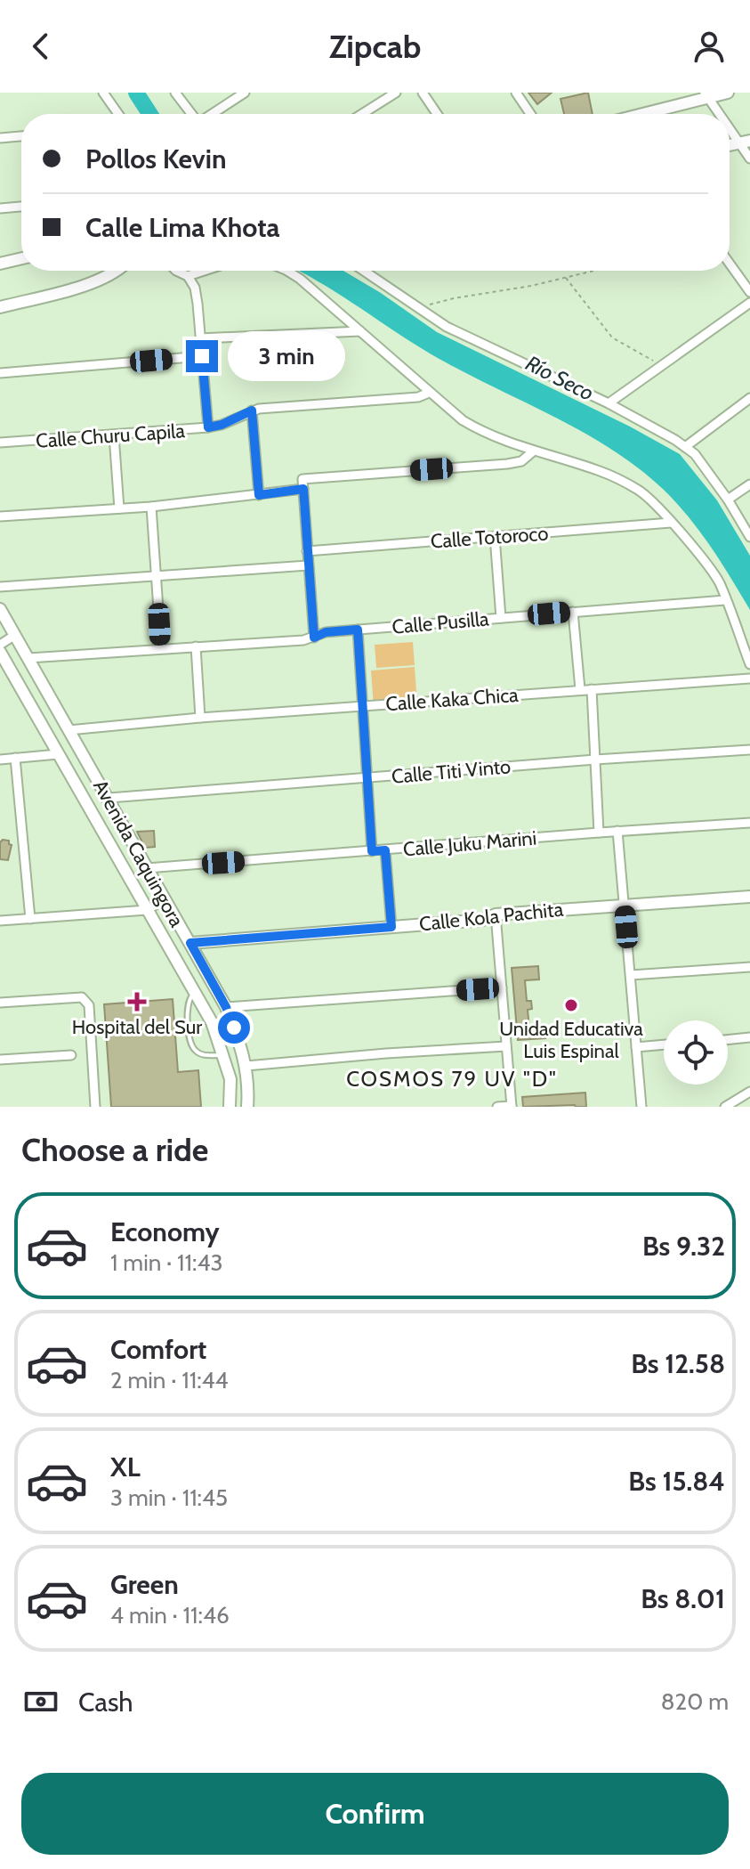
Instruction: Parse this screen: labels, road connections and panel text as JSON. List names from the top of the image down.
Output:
{
  "streets": {
    "street": [
      "Calle Churu Capila",
      "Calle Totoroco",
      "Calle Pusilla",
      "Calle Kaka Chica",
      "Calle Titi Vinto",
      "Calle Juku Marini",
      "Avenida Caquingora",
      "Calle Kola Pachita"
    ]
  },
  "crossings": [
    ["Calle Pusilla", "Avenida Caquingora"],
    ["Calle Kaka Chica", "Avenida Caquingora"],
    ["Calle Titi Vinto", "Avenida Caquingora"],
    ["Calle Juku Marini", "Avenida Caquingora"],
    ["Avenida Caquingora", "Calle Kola Pachita"]
  ],
  "districts": ["COSMOS 79 UV \"D\""],
  "water": ["Río Seco"],
  "places": {
    "health": ["Hospital del Sur"],
    "other": ["Unidad Educativa Luis Espinal"]
  },
  "page": {
    "header": "Zipcab",
    "banner": ["Pollos Kevin", "Calle Lima Khota"],
    "bubble": "3 min",
    "heading": "Choose a ride",
    "list": [
      {
        "name": "Economy",
        "note": "1 min · 11:43",
        "value": "Bs 9.32"
      },
      {
        "name": "Comfort",
        "note": "2 min · 11:44",
        "value": "Bs 12.58"
      },
      {
        "name": "XL",
        "note": "3 min · 11:45",
        "value": "Bs 15.84"
      },
      {
        "name": "Green",
        "note": "4 min · 11:46",
        "value": "Bs 8.01"
      }
    ],
    "pay": ["Cash", "820 m"],
    "buttons": "Confirm"
  }
}
